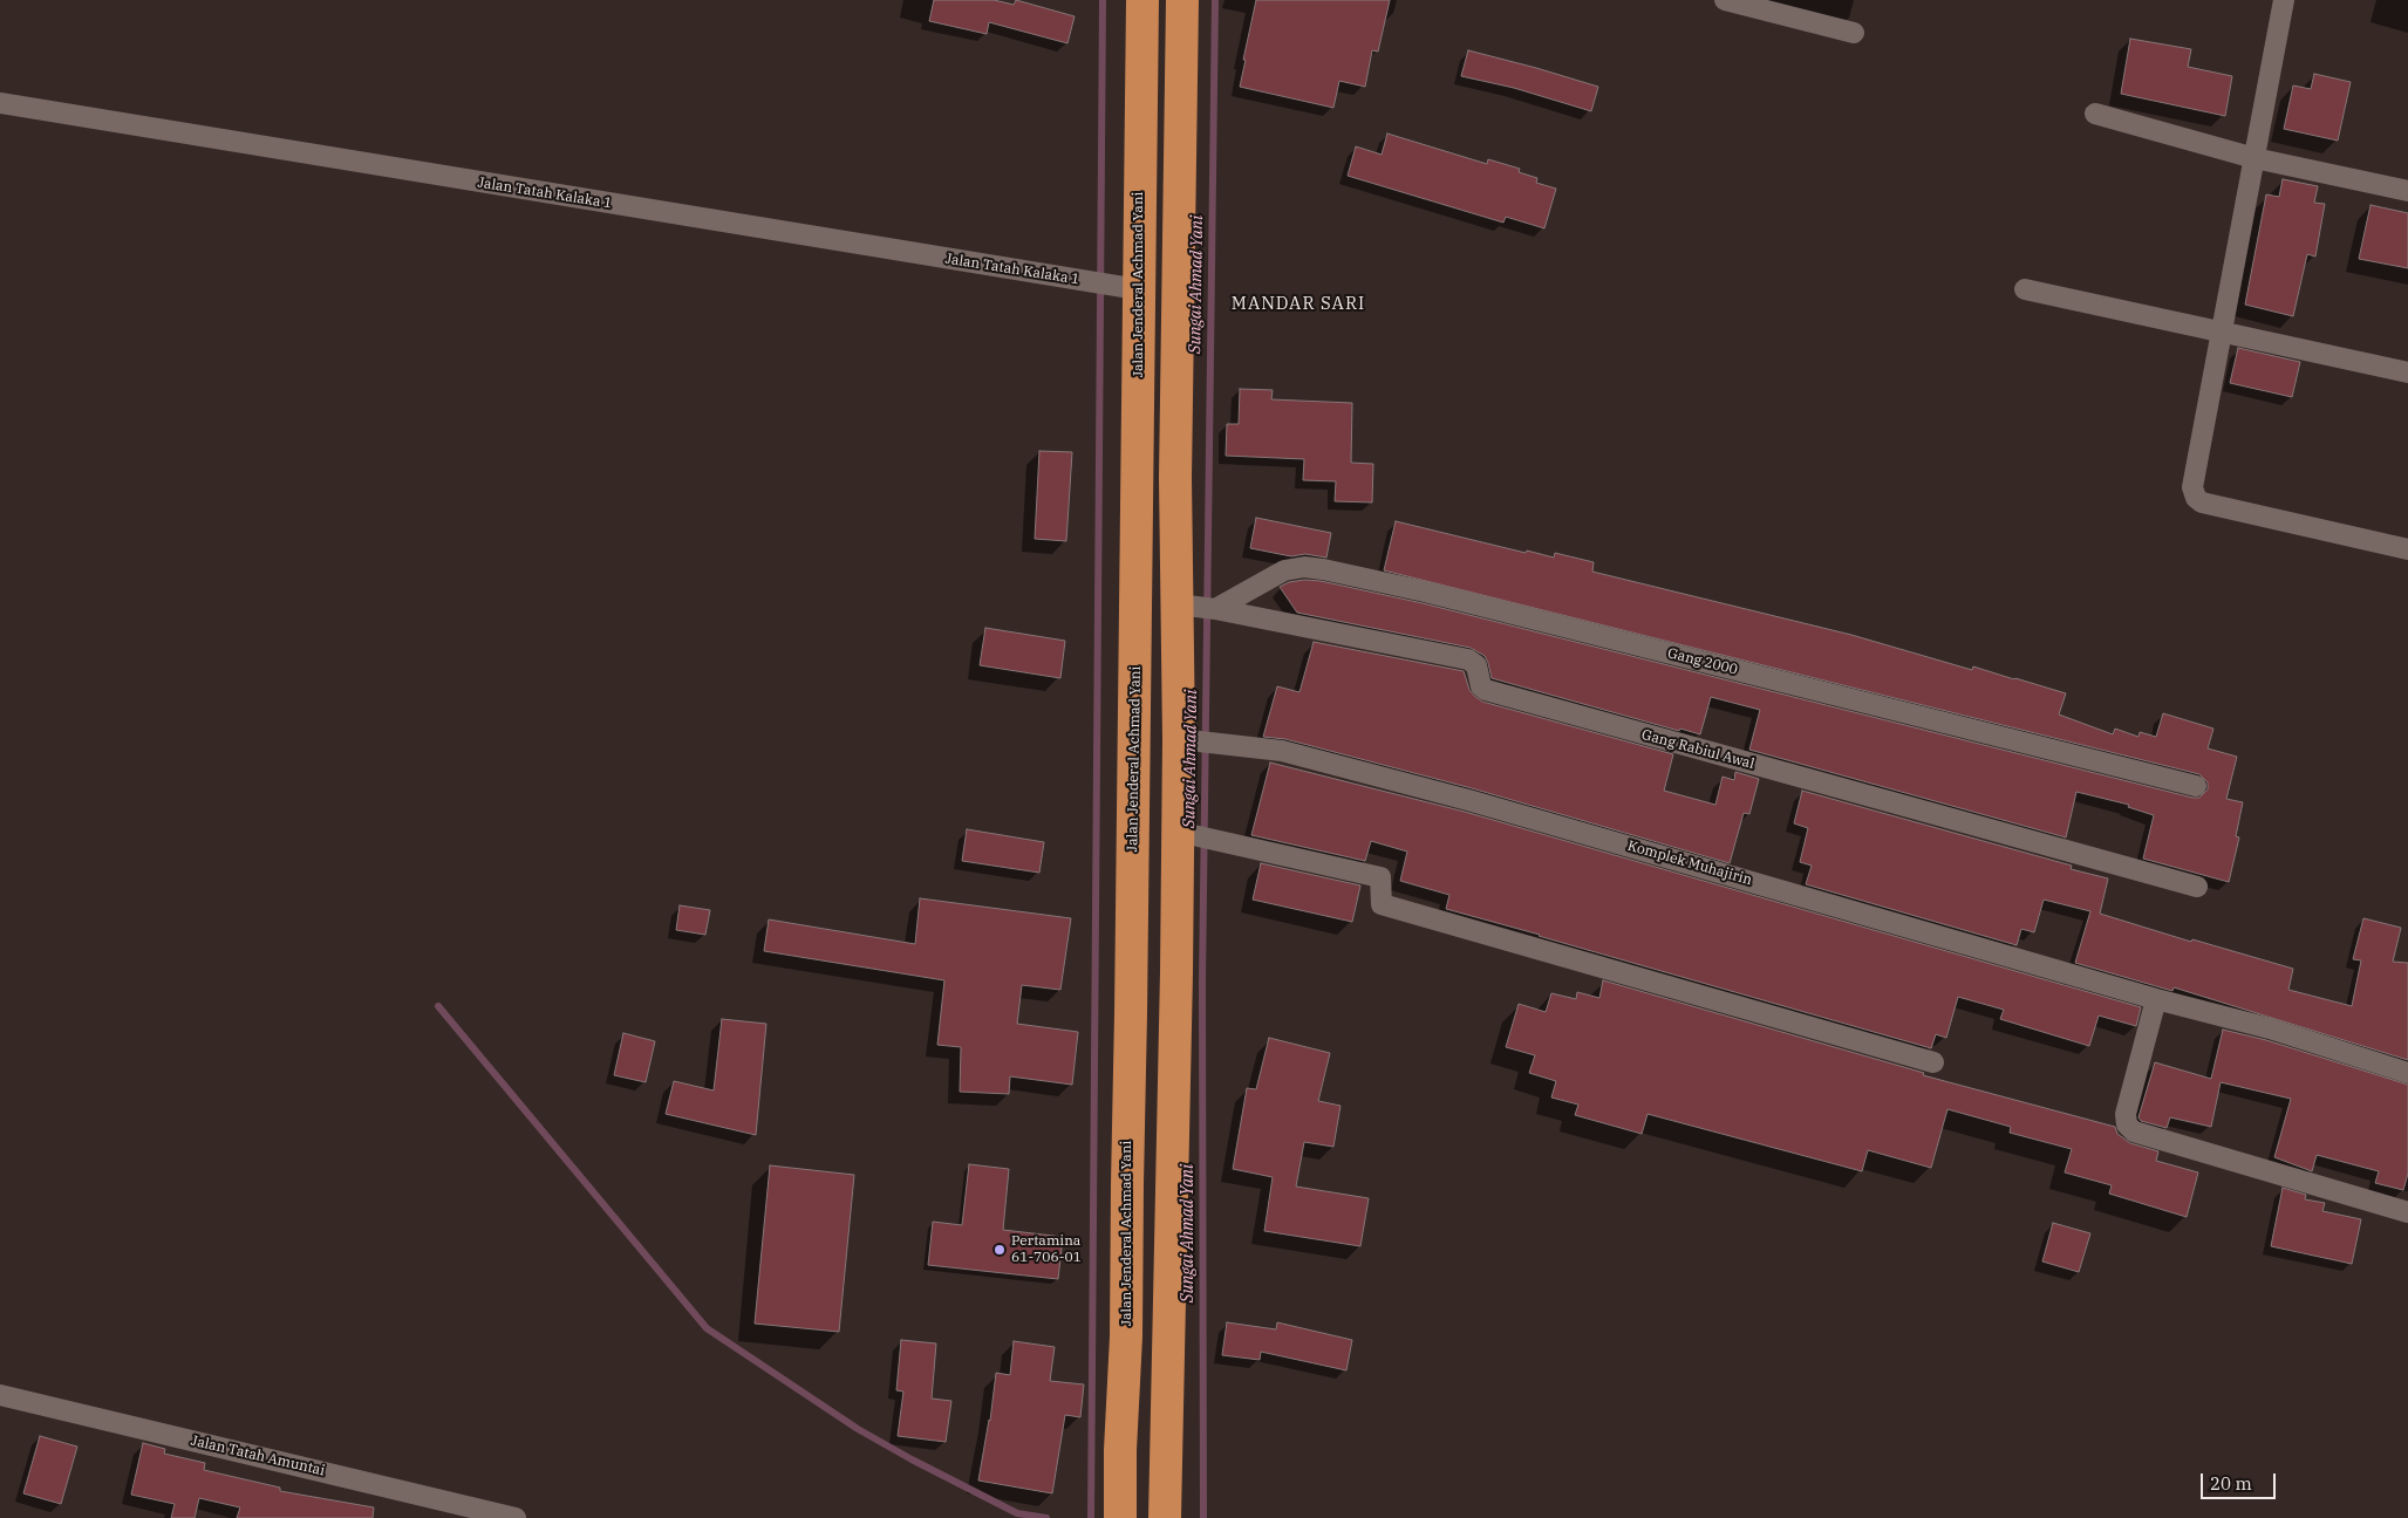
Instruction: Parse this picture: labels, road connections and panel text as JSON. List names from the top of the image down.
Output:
{
  "streets": {
    "highway": ["Jalan Jenderal Achmad Yani"],
    "street": [
      "Jalan Tatah Kalaka 1",
      "Gang 2000",
      "Gang Rabiul Awal",
      "Komplek Muhajirin",
      "Jalan Tatah Amuntai"
    ]
  },
  "crossings": [
    ["Jalan Tatah Kalaka 1", "Jalan Jenderal Achmad Yani"],
    ["Gang 2000", "Gang Rabiul Awal"]
  ],
  "districts": ["MANDAR SARI"],
  "water": ["Sungai Ahmad Yani"],
  "places": ["Pertamina 61-706-01"],
  "scale_bar": "20 m"
}
